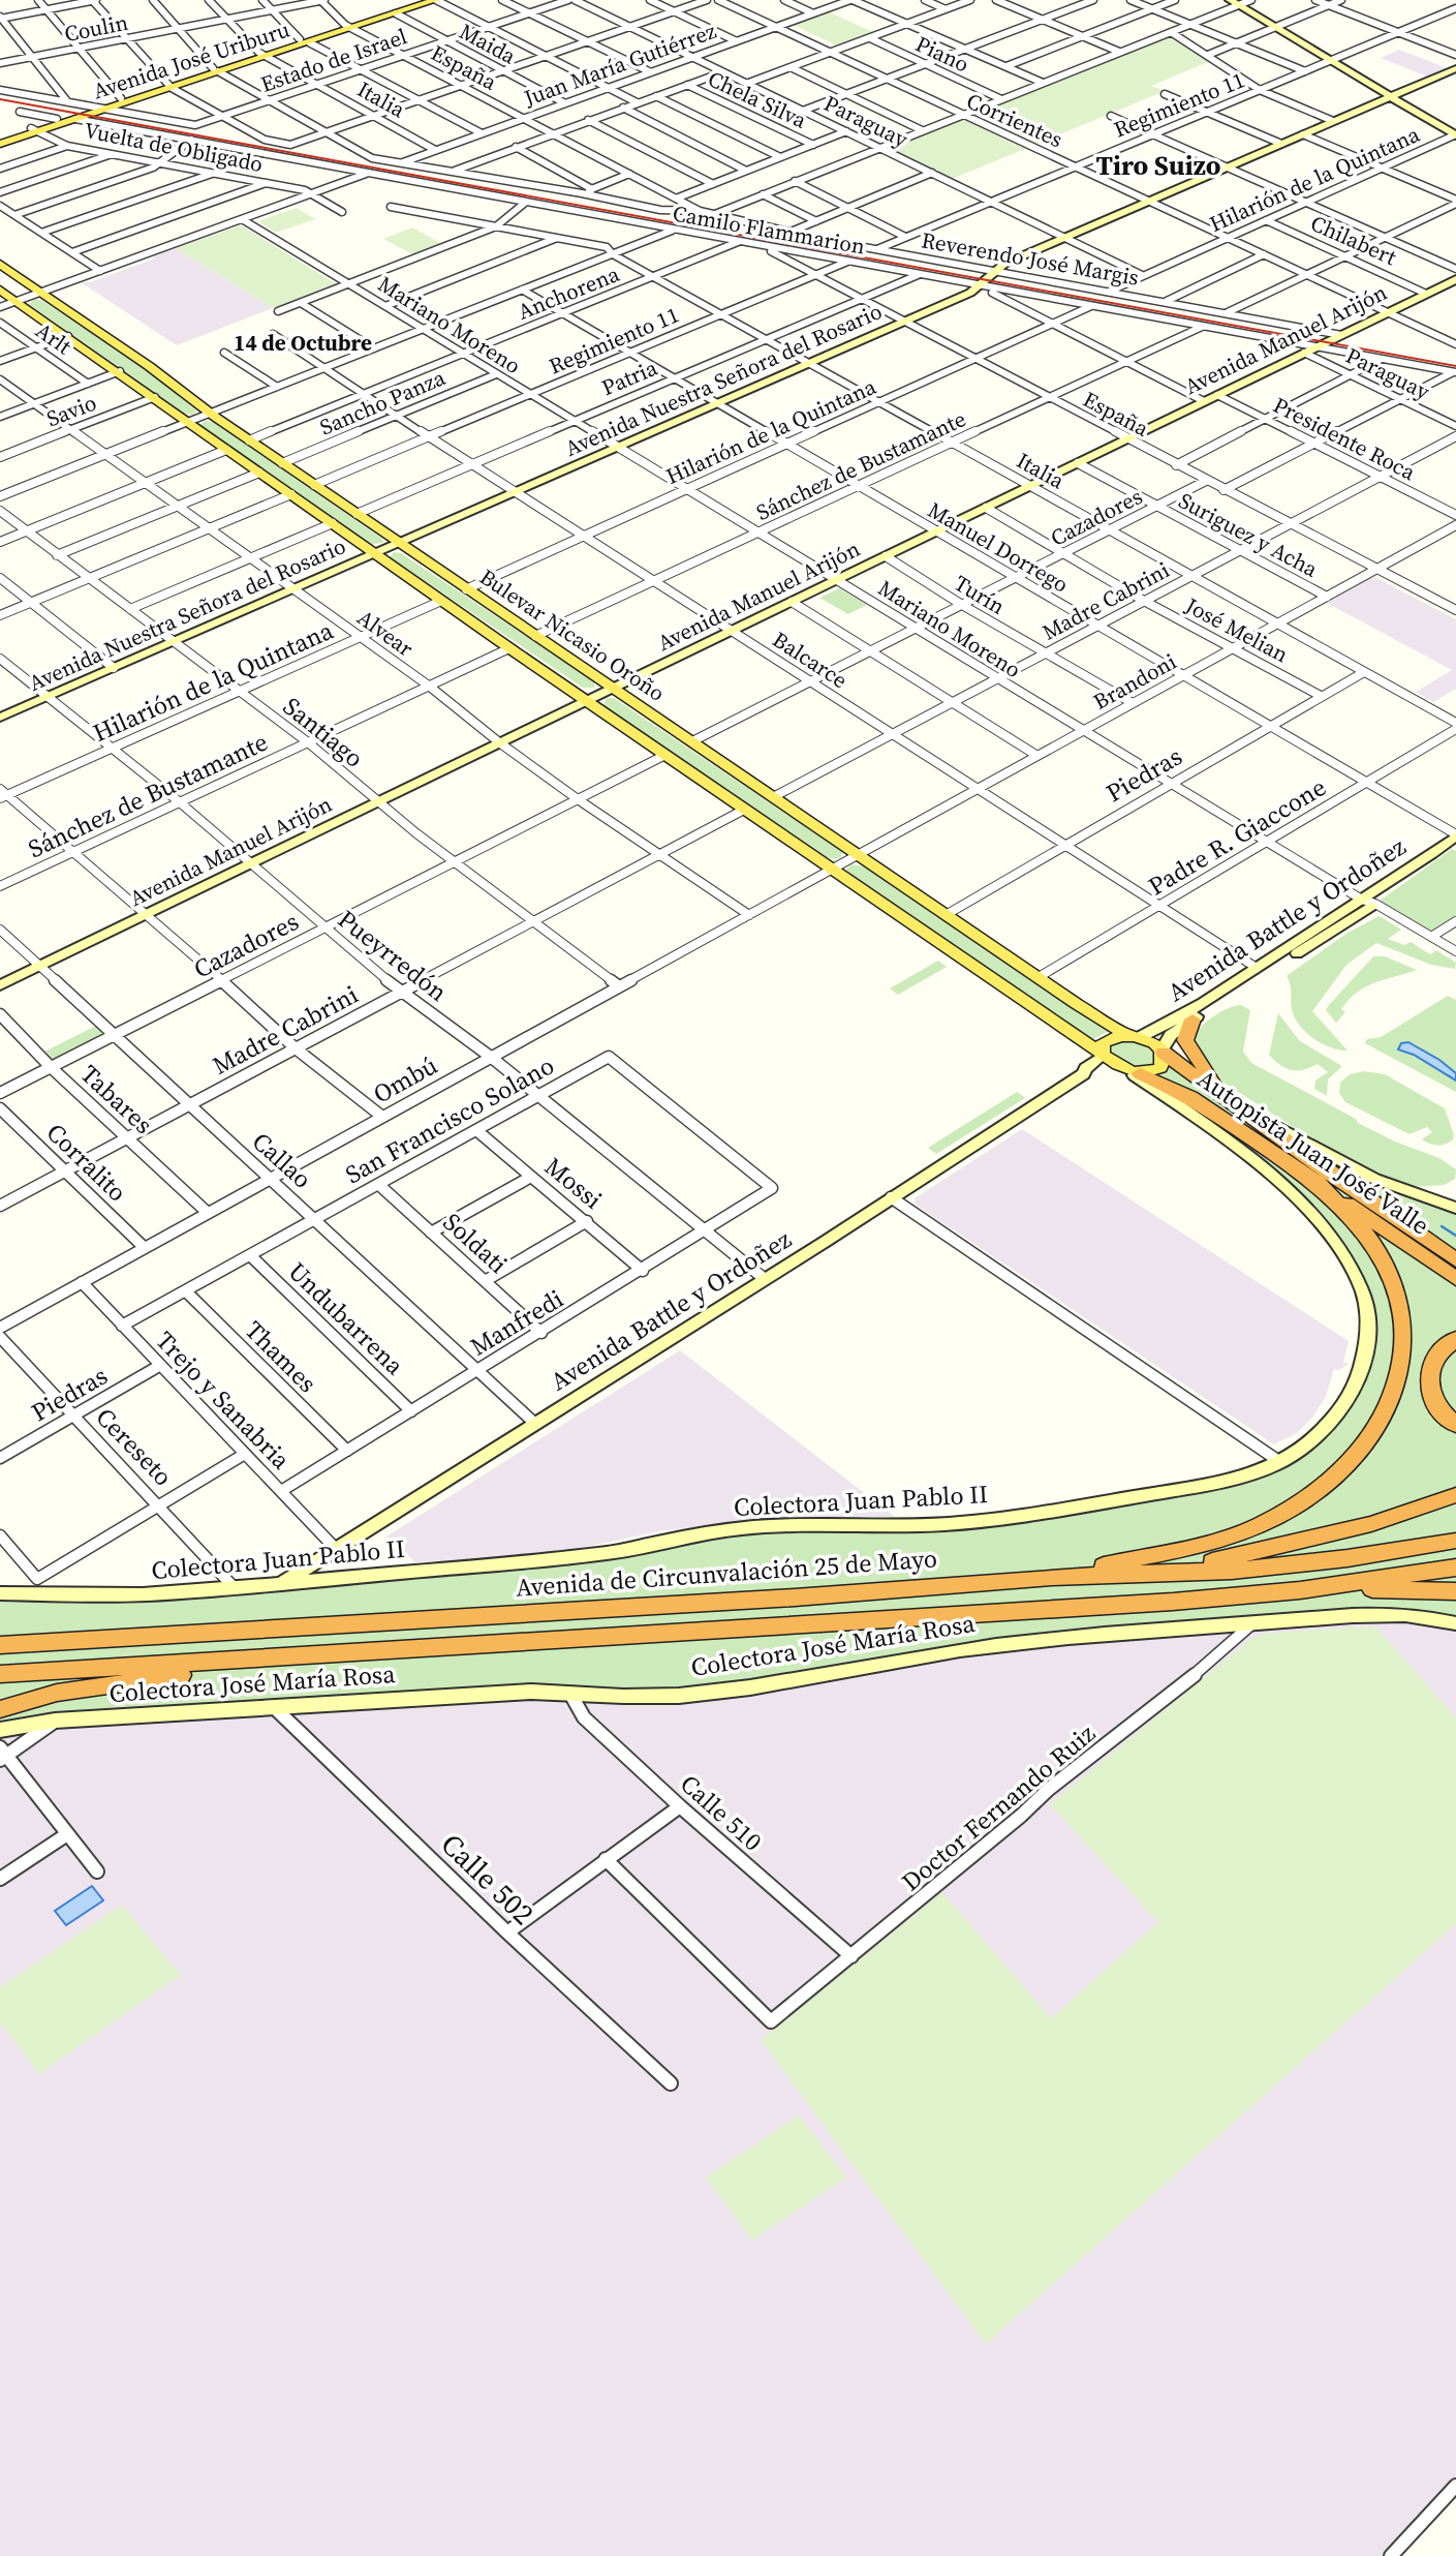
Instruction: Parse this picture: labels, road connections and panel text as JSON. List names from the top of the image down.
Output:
{
  "streets": {
    "highway": ["Autopista Juan José Valle", "Avenida de Circunvalación 25 de Mayo"],
    "main road": [
      "Avenida José Uriburu",
      "Avenida Manuel Arijón",
      "Avenida Nuestra Señora del Rosario",
      "Bulevar Nicasio Oroño",
      "Avenida Battle y Ordoñez",
      "Colectora Juan Pablo II",
      "Colectora José María Rosa"
    ],
    "street": [
      "Coulin",
      "Maida",
      "Piano",
      "Estado de Israel",
      "Juan María Gutiérrez",
      "España",
      "Italia",
      "Chela Silva",
      "Regimiento 11",
      "Corrientes",
      "Paraguay",
      "Vuelta de Obligado",
      "Hilarión de la Quintana",
      "Camilo Flammarion",
      "Chilabert",
      "Reverendo José Margis",
      "Anchorena",
      "Mariano Moreno",
      "Arlt",
      "Patria",
      "Sancho Panza",
      "Savio",
      "Presidente Roca",
      "Sánchez de Bustamante",
      "Cazadores",
      "Suriguez y Acha",
      "Manuel Dorrego",
      "Turín",
      "Madre Cabrini",
      "José Melian",
      "Alvear",
      "Balcarce",
      "Brandoni",
      "Santiago",
      "Piedras",
      "Padre R. Giaccone",
      "Pueyrredón",
      "Ombú",
      "Tabares",
      "San Francisco Solano",
      "Callao",
      "Corralito",
      "Mossi",
      "Soldati",
      "Undubarrena",
      "Manfredi",
      "Thames",
      "Trejo y Sanabria",
      "Cereseto",
      "Doctor Fernando Ruiz",
      "Calle 510",
      "Calle 502"
    ]
  },
  "crossings": [
    ["Coulin", "España"],
    ["Coulin", "Italia"],
    ["Maida", "Avenida José Uriburu"],
    ["Maida", "Estado de Israel"],
    ["Maida", "Juan María Gutiérrez"],
    ["Avenida José Uriburu", "Estado de Israel"],
    ["Avenida José Uriburu", "España"],
    ["Avenida José Uriburu", "Italia"],
    ["Avenida José Uriburu", "Vuelta de Obligado"],
    ["Avenida José Uriburu", "Camilo Flammarion"],
    ["Estado de Israel", "España"],
    ["Estado de Israel", "Italia"],
    ["Juan María Gutiérrez", "España"],
    ["Juan María Gutiérrez", "Italia"],
    ["Juan María Gutiérrez", "Corrientes"],
    ["Juan María Gutiérrez", "Paraguay"],
    ["España", "Regimiento 11"],
    ["España", "Hilarión de la Quintana"],
    ["España", "Camilo Flammarion"],
    ["España", "Reverendo José Margis"],
    ["España", "Avenida Manuel Arijón"],
    ["España", "Patria"],
    ["España", "Avenida Nuestra Señora del Rosario"],
    ["España", "Sánchez de Bustamante"],
    ["España", "Cazadores"],
    ["España", "Madre Cabrini"],
    ["España", "Brandoni"],
    ["Italia", "Regimiento 11"],
    ["Italia", "Hilarión de la Quintana"],
    ["Italia", "Anchorena"],
    ["Italia", "Avenida Manuel Arijón"],
    ["Italia", "Patria"],
    ["Italia", "Avenida Nuestra Señora del Rosario"],
    ["Italia", "Sánchez de Bustamante"],
    ["Italia", "Cazadores"],
    ["Italia", "Madre Cabrini"],
    ["Italia", "Brandoni"],
    ["Italia", "Piedras"],
    ["Regimiento 11", "Corrientes"],
    ["Regimiento 11", "Paraguay"],
    ["Regimiento 11", "Camilo Flammarion"],
    ["Regimiento 11", "Reverendo José Margis"],
    ["Regimiento 11", "Mariano Moreno"],
    ["Regimiento 11", "Manuel Dorrego"],
    ["Regimiento 11", "Bulevar Nicasio Oroño"],
    ["Regimiento 11", "Balcarce"],
    ["Corrientes", "Hilarión de la Quintana"],
    ["Corrientes", "Avenida Manuel Arijón"],
    ["Corrientes", "Avenida Nuestra Señora del Rosario"],
    ["Paraguay", "Hilarión de la Quintana"],
    ["Paraguay", "Avenida Manuel Arijón"],
    ["Paraguay", "Avenida Nuestra Señora del Rosario"],
    ["Hilarión de la Quintana", "Camilo Flammarion"],
    ["Hilarión de la Quintana", "Chilabert"],
    ["Hilarión de la Quintana", "Reverendo José Margis"],
    ["Hilarión de la Quintana", "Mariano Moreno"],
    ["Hilarión de la Quintana", "Manuel Dorrego"],
    ["Hilarión de la Quintana", "Alvear"],
    ["Hilarión de la Quintana", "Bulevar Nicasio Oroño"],
    ["Hilarión de la Quintana", "Balcarce"],
    ["Hilarión de la Quintana", "Santiago"],
    ["Hilarión de la Quintana", "Pueyrredón"],
    ["Camilo Flammarion", "Anchorena"],
    ["Camilo Flammarion", "Avenida Manuel Arijón"],
    ["Camilo Flammarion", "Patria"],
    ["Camilo Flammarion", "Avenida Nuestra Señora del Rosario"],
    ["Camilo Flammarion", "Sánchez de Bustamante"],
    ["Chilabert", "Avenida Manuel Arijón"],
    ["Reverendo José Margis", "Avenida Manuel Arijón"],
    ["Reverendo José Margis", "Avenida Nuestra Señora del Rosario"],
    ["Anchorena", "Mariano Moreno"],
    ["Anchorena", "Manuel Dorrego"],
    ["Anchorena", "Bulevar Nicasio Oroño"],
    ["Anchorena", "Balcarce"],
    ["Mariano Moreno", "Avenida Manuel Arijón"],
    ["Mariano Moreno", "Patria"],
    ["Mariano Moreno", "Avenida Nuestra Señora del Rosario"],
    ["Mariano Moreno", "Sancho Panza"],
    ["Mariano Moreno", "Sánchez de Bustamante"],
    ["Mariano Moreno", "Cazadores"],
    ["Mariano Moreno", "Madre Cabrini"],
    ["Mariano Moreno", "Brandoni"],
    ["Mariano Moreno", "Piedras"],
    ["Mariano Moreno", "Padre R. Giaccone"],
    ["Mariano Moreno", "Avenida Battle y Ordoñez"],
    ["Avenida Manuel Arijón", "Presidente Roca"],
    ["Avenida Manuel Arijón", "Suriguez y Acha"],
    ["Avenida Manuel Arijón", "Manuel Dorrego"],
    ["Avenida Manuel Arijón", "Turín"],
    ["Avenida Manuel Arijón", "José Melian"],
    ["Avenida Manuel Arijón", "Alvear"],
    ["Avenida Manuel Arijón", "Bulevar Nicasio Oroño"],
    ["Avenida Manuel Arijón", "Balcarce"],
    ["Avenida Manuel Arijón", "Santiago"],
    ["Avenida Manuel Arijón", "Pueyrredón"],
    ["Avenida Manuel Arijón", "Callao"],
    ["Patria", "Manuel Dorrego"],
    ["Patria", "Bulevar Nicasio Oroño"],
    ["Patria", "Balcarce"],
    ["Avenida Nuestra Señora del Rosario", "Manuel Dorrego"],
    ["Avenida Nuestra Señora del Rosario", "Alvear"],
    ["Avenida Nuestra Señora del Rosario", "Bulevar Nicasio Oroño"],
    ["Avenida Nuestra Señora del Rosario", "Balcarce"],
    ["Avenida Nuestra Señora del Rosario", "Santiago"],
    ["Avenida Nuestra Señora del Rosario", "Pueyrredón"],
    ["Sancho Panza", "Bulevar Nicasio Oroño"],
    ["Sancho Panza", "Balcarce"],
    ["Savio", "Alvear"],
    ["Savio", "Bulevar Nicasio Oroño"],
    ["Presidente Roca", "Madre Cabrini"],
    ["Sánchez de Bustamante", "Manuel Dorrego"],
    ["Sánchez de Bustamante", "Alvear"],
    ["Sánchez de Bustamante", "Bulevar Nicasio Oroño"],
    ["Sánchez de Bustamante", "Balcarce"],
    ["Sánchez de Bustamante", "Santiago"],
    ["Sánchez de Bustamante", "Pueyrredón"],
    ["Cazadores", "Suriguez y Acha"],
    ["Cazadores", "Manuel Dorrego"],
    ["Cazadores", "Turín"],
    ["Cazadores", "José Melian"],
    ["Cazadores", "Alvear"],
    ["Cazadores", "Bulevar Nicasio Oroño"],
    ["Cazadores", "Balcarce"],
    ["Cazadores", "Santiago"],
    ["Cazadores", "Pueyrredón"],
    ["Cazadores", "Tabares"],
    ["Cazadores", "Callao"],
    ["Suriguez y Acha", "Madre Cabrini"],
    ["Suriguez y Acha", "Brandoni"],
    ["Manuel Dorrego", "Madre Cabrini"],
    ["Manuel Dorrego", "Brandoni"],
    ["Manuel Dorrego", "Piedras"],
    ["Manuel Dorrego", "Padre R. Giaccone"],
    ["Manuel Dorrego", "Avenida Battle y Ordoñez"],
    ["Turín", "Madre Cabrini"],
    ["Turín", "Brandoni"],
    ["Madre Cabrini", "José Melian"],
    ["Madre Cabrini", "Alvear"],
    ["Madre Cabrini", "Bulevar Nicasio Oroño"],
    ["Madre Cabrini", "Balcarce"],
    ["Madre Cabrini", "Santiago"],
    ["Madre Cabrini", "Pueyrredón"],
    ["Madre Cabrini", "Tabares"],
    ["Madre Cabrini", "Callao"],
    ["Madre Cabrini", "Corralito"],
    ["José Melian", "Brandoni"],
    ["José Melian", "Piedras"],
    ["Alvear", "Ombú"],
    ["Bulevar Nicasio Oroño", "Brandoni"],
    ["Bulevar Nicasio Oroño", "Piedras"],
    ["Bulevar Nicasio Oroño", "Padre R. Giaccone"],
    ["Bulevar Nicasio Oroño", "Avenida Battle y Ordoñez"],
    ["Bulevar Nicasio Oroño", "Ombú"],
    ["Bulevar Nicasio Oroño", "Autopista Juan José Valle"],
    ["Bulevar Nicasio Oroño", "Colectora Juan Pablo II"],
    ["Balcarce", "Brandoni"],
    ["Balcarce", "Piedras"],
    ["Balcarce", "Padre R. Giaccone"],
    ["Balcarce", "Avenida Battle y Ordoñez"],
    ["Brandoni", "Ombú"],
    ["Santiago", "Ombú"],
    ["Piedras", "Trejo y Sanabria"],
    ["Piedras", "Cereseto"],
    ["Avenida Battle y Ordoñez", "Pueyrredón"],
    ["Avenida Battle y Ordoñez", "Autopista Juan José Valle"],
    ["Avenida Battle y Ordoñez", "Callao"],
    ["Avenida Battle y Ordoñez", "Trejo y Sanabria"],
    ["Avenida Battle y Ordoñez", "Colectora Juan Pablo II"],
    ["Pueyrredón", "Ombú"],
    ["Pueyrredón", "San Francisco Solano"],
    ["Pueyrredón", "Manfredi"],
    ["Ombú", "Tabares"],
    ["Ombú", "Callao"],
    ["Ombú", "Corralito"],
    ["Ombú", "Trejo y Sanabria"],
    ["San Francisco Solano", "Callao"],
    ["San Francisco Solano", "Mossi"],
    ["San Francisco Solano", "Soldati"],
    ["San Francisco Solano", "Undubarrena"],
    ["San Francisco Solano", "Manfredi"],
    ["San Francisco Solano", "Thames"],
    ["San Francisco Solano", "Trejo y Sanabria"],
    ["Autopista Juan José Valle", "Colectora Juan Pablo II"],
    ["Callao", "Manfredi"],
    ["Mossi", "Manfredi"],
    ["Soldati", "Manfredi"],
    ["Undubarrena", "Manfredi"],
    ["Manfredi", "Thames"],
    ["Manfredi", "Trejo y Sanabria"],
    ["Cereseto", "Colectora Juan Pablo II"],
    ["Colectora José María Rosa", "Doctor Fernando Ruiz"],
    ["Colectora José María Rosa", "Calle 510"],
    ["Colectora José María Rosa", "Calle 502"],
    ["Doctor Fernando Ruiz", "Calle 510"]
  ],
  "districts": ["Tiro Suizo", "14 de Octubre"]
}
